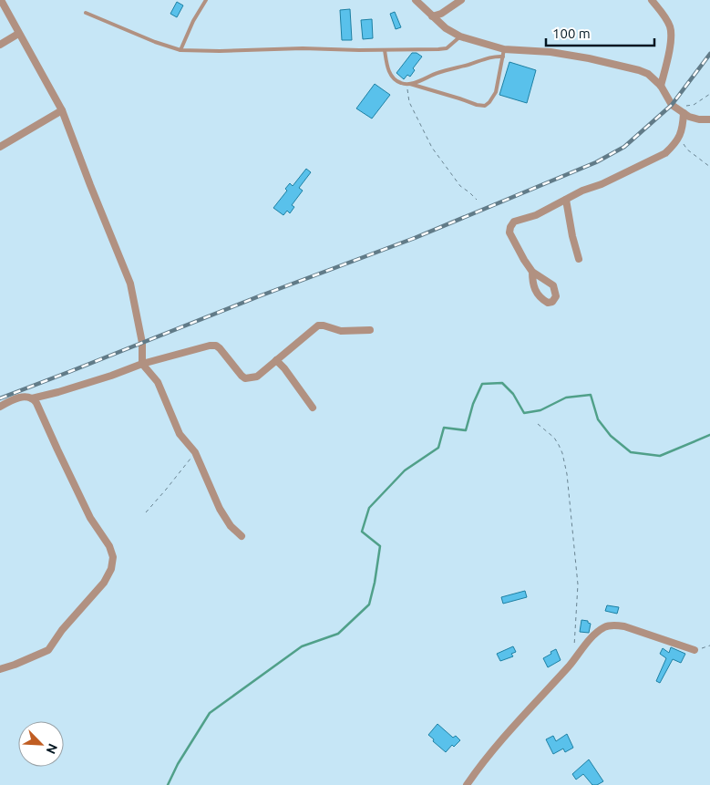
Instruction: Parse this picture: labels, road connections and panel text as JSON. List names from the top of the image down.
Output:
{
  "scale_bar": "100 m",
  "north": "bottom right"
}
